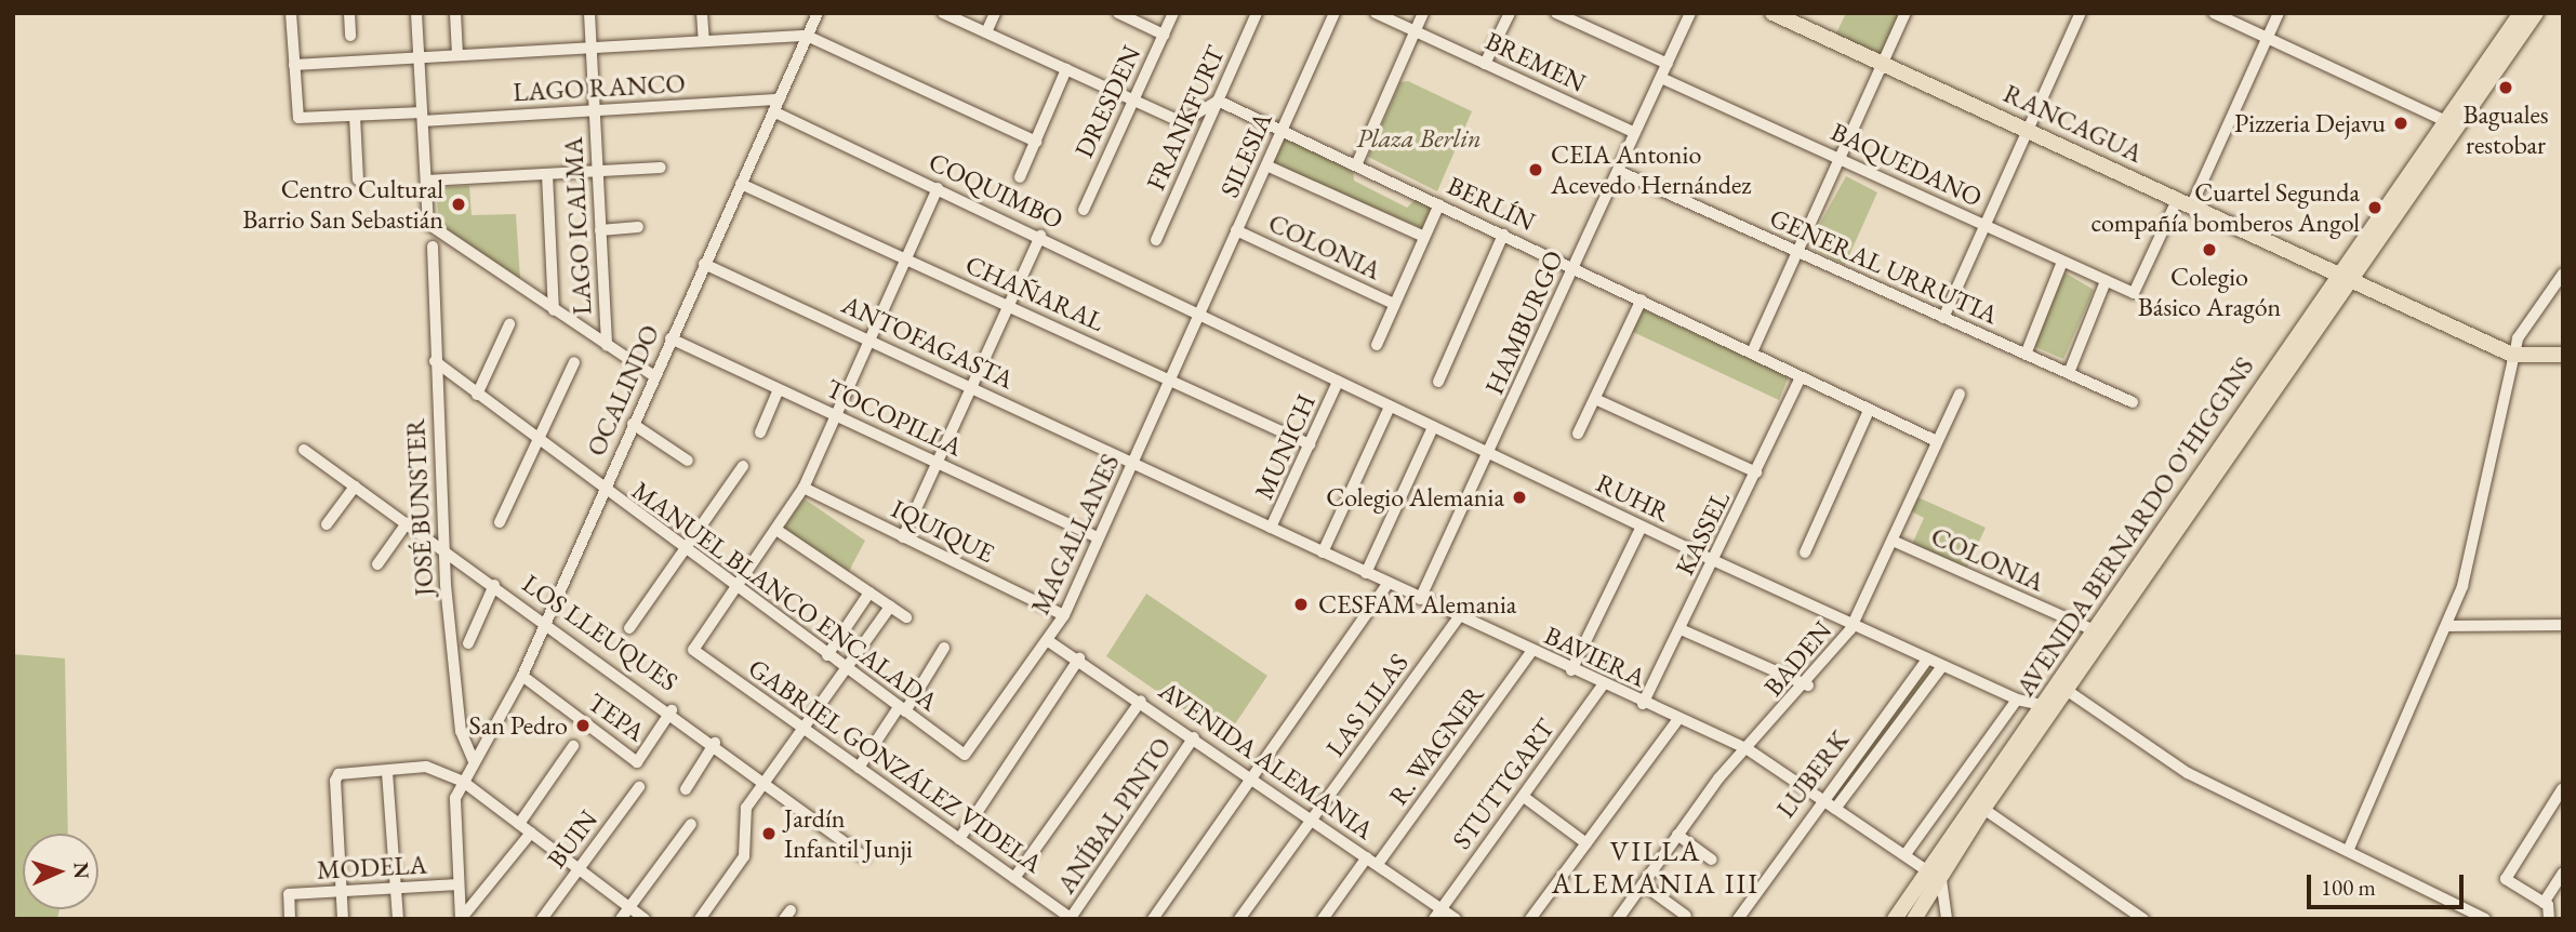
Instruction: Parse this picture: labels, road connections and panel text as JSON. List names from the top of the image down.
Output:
{
  "streets": {
    "main road": ["RANCAGUA", "AVENIDA BERNARDO O'HIGGINS"],
    "street": [
      "BREMEN",
      "LAGO RANCO",
      "DRESDEN",
      "FRANKFURT",
      "SILESIA",
      "BAQUEDANO",
      "COQUIMBO",
      "BERLÍN",
      "LAGO ICALMA",
      "COLONIA",
      "GENERAL URRUTIA",
      "CHAÑARAL",
      "HAMBURGO",
      "ANTOFAGASTA",
      "OCALINDO",
      "TOCOPILLA",
      "MUNICH",
      "RUHR",
      "JOSÉ BUNSTER",
      "IQUIQUE",
      "KASSEL",
      "MAGALLANES",
      "MANUEL BLANCO ENCALADA",
      "LOS LLEUQUES",
      "BAVIERA",
      "BADEN",
      "LAS LILAS",
      "TEPA",
      "R. WAGNER",
      "AVENIDA ALEMANIA",
      "GABRIEL GONZÁLEZ VIDELA",
      "LUBERK",
      "STUTTGART",
      "ANÍBAL PINTO",
      "BUIN",
      "MODELA"
    ]
  },
  "crossings": [
    ["BREMEN", "HAMBURGO"],
    ["LAGO RANCO", "COQUIMBO"],
    ["LAGO RANCO", "LAGO ICALMA"],
    ["LAGO RANCO", "OCALINDO"],
    ["FRANKFURT", "BERLÍN"],
    ["RANCAGUA", "BAQUEDANO"],
    ["RANCAGUA", "AVENIDA BERNARDO O'HIGGINS"],
    ["SILESIA", "COQUIMBO"],
    ["SILESIA", "BERLÍN"],
    ["SILESIA", "COLONIA"],
    ["SILESIA", "RUHR"],
    ["SILESIA", "MAGALLANES"],
    ["BAQUEDANO", "HAMBURGO"],
    ["COQUIMBO", "OCALINDO"],
    ["COQUIMBO", "RUHR"],
    ["COQUIMBO", "MAGALLANES"],
    ["BERLÍN", "HAMBURGO"],
    ["BERLÍN", "KASSEL"],
    ["BERLÍN", "BADEN"],
    ["COLONIA", "AVENIDA BERNARDO O'HIGGINS"],
    ["COLONIA", "BADEN"],
    ["GENERAL URRUTIA", "HAMBURGO"],
    ["CHAÑARAL", "OCALINDO"],
    ["CHAÑARAL", "MUNICH"],
    ["CHAÑARAL", "MAGALLANES"],
    ["HAMBURGO", "RUHR"],
    ["HAMBURGO", "BAVIERA"],
    ["ANTOFAGASTA", "OCALINDO"],
    ["ANTOFAGASTA", "MAGALLANES"],
    ["ANTOFAGASTA", "BAVIERA"],
    ["OCALINDO", "TOCOPILLA"],
    ["OCALINDO", "JOSÉ BUNSTER"],
    ["OCALINDO", "MANUEL BLANCO ENCALADA"],
    ["OCALINDO", "LOS LLEUQUES"],
    ["OCALINDO", "TEPA"],
    ["OCALINDO", "MODELA"],
    ["TOCOPILLA", "MAGALLANES"],
    ["MUNICH", "RUHR"],
    ["MUNICH", "BAVIERA"],
    ["RUHR", "AVENIDA BERNARDO O'HIGGINS"],
    ["RUHR", "KASSEL"],
    ["RUHR", "MAGALLANES"],
    ["RUHR", "BADEN"],
    ["RUHR", "LUBERK"],
    ["JOSÉ BUNSTER", "MANUEL BLANCO ENCALADA"],
    ["JOSÉ BUNSTER", "LOS LLEUQUES"],
    ["AVENIDA BERNARDO O'HIGGINS", "BAVIERA"],
    ["IQUIQUE", "MAGALLANES"],
    ["KASSEL", "BAVIERA"],
    ["MAGALLANES", "MANUEL BLANCO ENCALADA"],
    ["MAGALLANES", "BAVIERA"],
    ["MAGALLANES", "AVENIDA ALEMANIA"],
    ["MANUEL BLANCO ENCALADA", "GABRIEL GONZÁLEZ VIDELA"],
    ["LOS LLEUQUES", "TEPA"],
    ["BAVIERA", "BADEN"],
    ["BAVIERA", "LAS LILAS"],
    ["BAVIERA", "R. WAGNER"],
    ["BAVIERA", "LUBERK"],
    ["BAVIERA", "STUTTGART"],
    ["LAS LILAS", "AVENIDA ALEMANIA"],
    ["R. WAGNER", "AVENIDA ALEMANIA"],
    ["AVENIDA ALEMANIA", "STUTTGART"],
    ["AVENIDA ALEMANIA", "ANÍBAL PINTO"],
    ["GABRIEL GONZÁLEZ VIDELA", "ANÍBAL PINTO"]
  ],
  "districts": ["VILLA ALEMANIA III"],
  "parks": ["Plaza Berlin"],
  "places": [
    "Baguales restobar",
    "Pizzeria Dejavu",
    "CEIA Antonio Acevedo Hernández",
    "Centro Cultural Barrio San Sebastián",
    "Cuartel Segunda compañía bomberos Angol",
    "Colegio Básico Aragón",
    "Colegio Alemania",
    "CESFAM Alemania",
    "San Pedro",
    "Jardín Infantil Junji"
  ],
  "scale_bar": "100 m",
  "north": "right"
}
